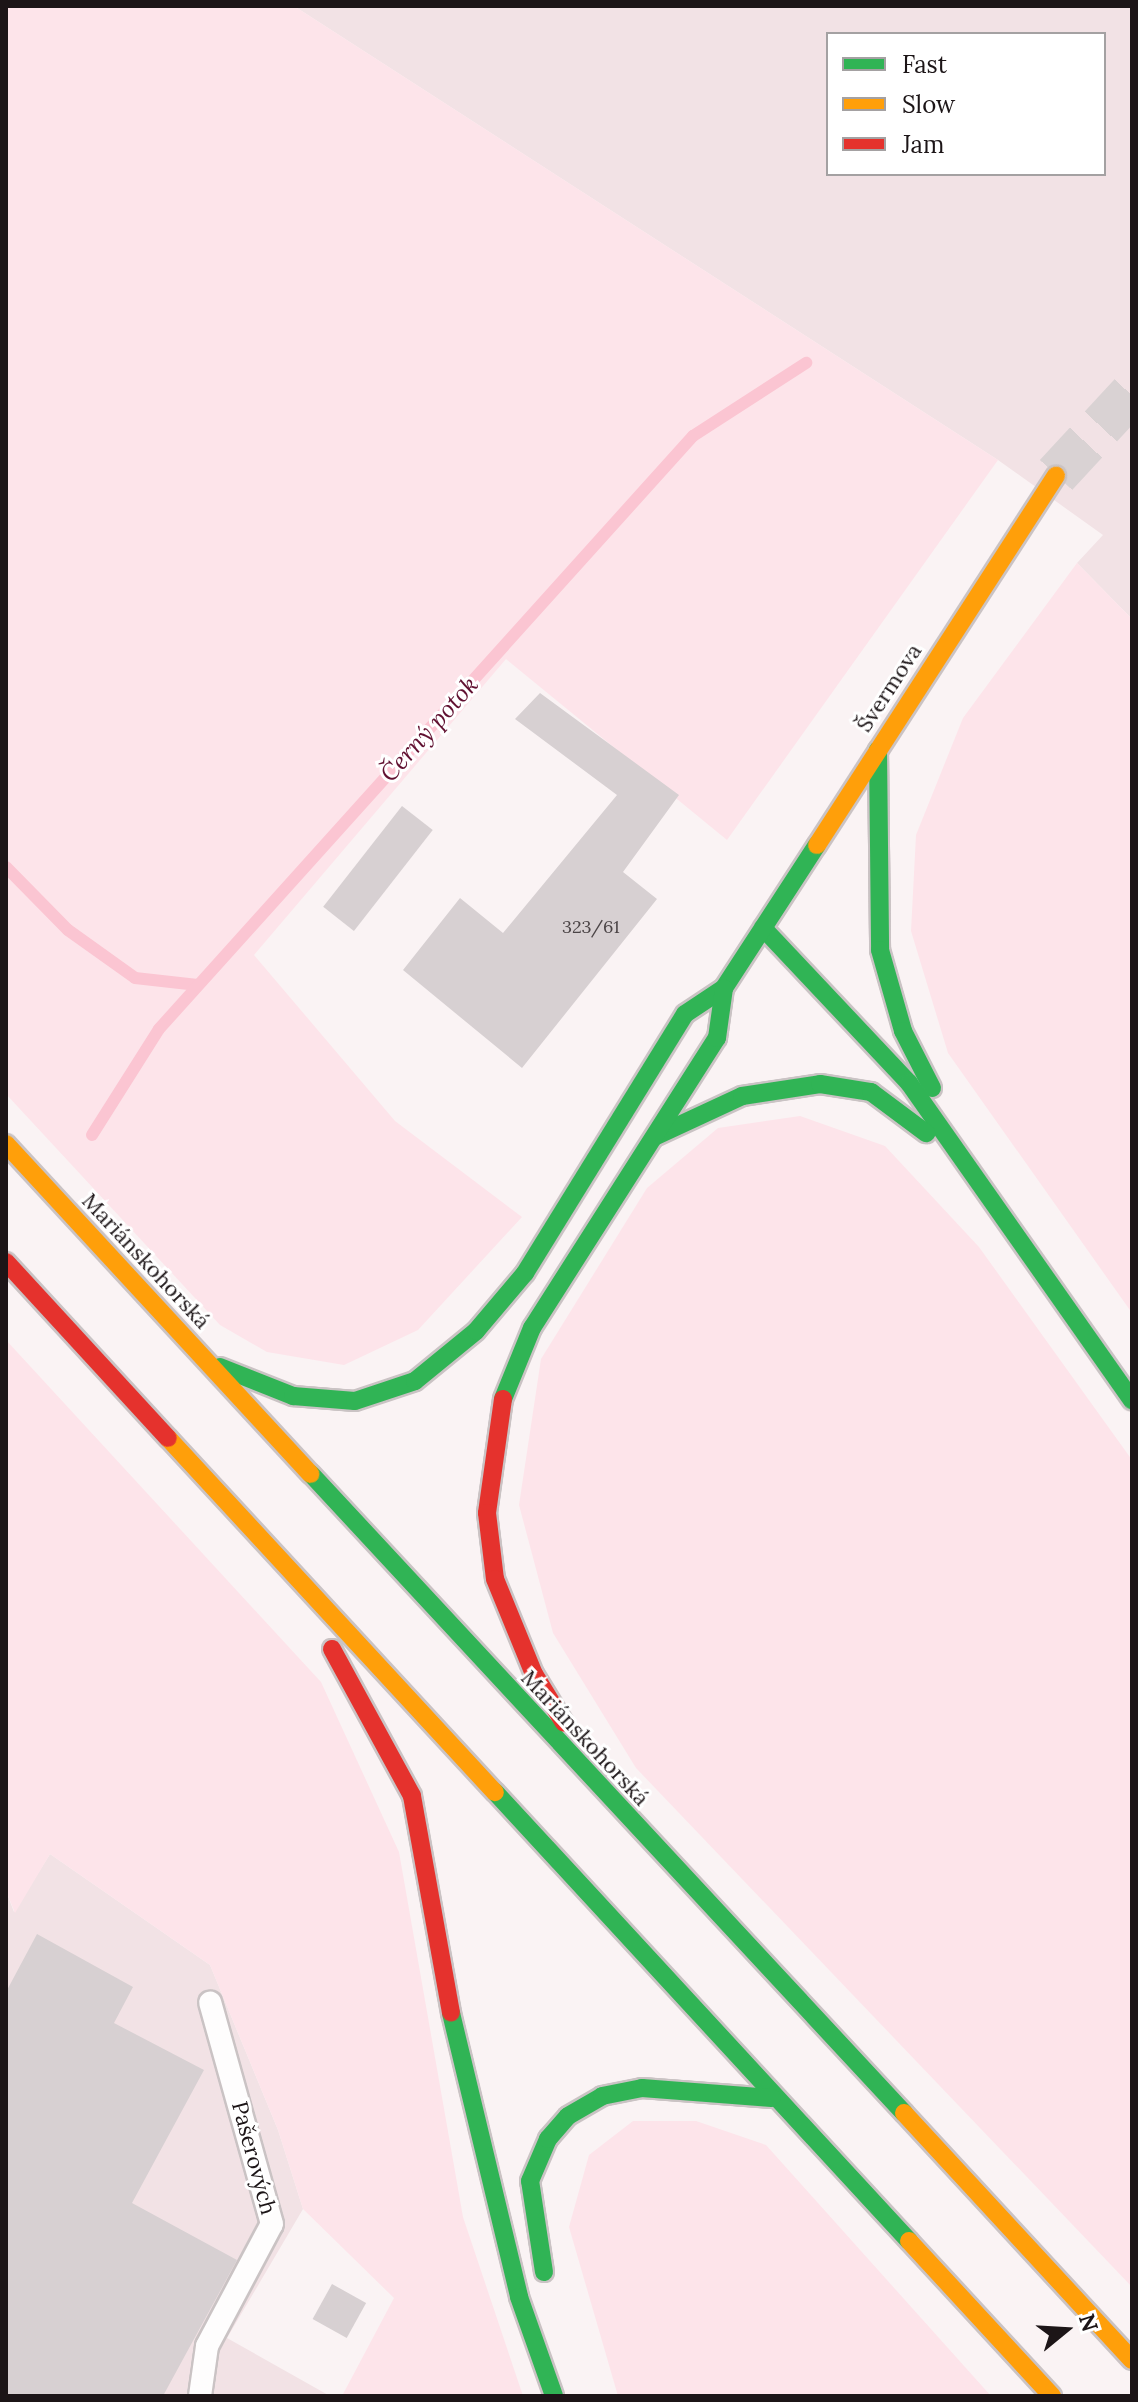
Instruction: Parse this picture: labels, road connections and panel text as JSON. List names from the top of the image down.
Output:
{
  "streets": {
    "main road": ["Švermova", "Mariánskohorská"],
    "lane": ["Pašerových"]
  },
  "water": ["Černý potok"],
  "house_numbers": ["323/61"],
  "legend": ["Fast", "Slow", "Jam"],
  "north": "right"
}
